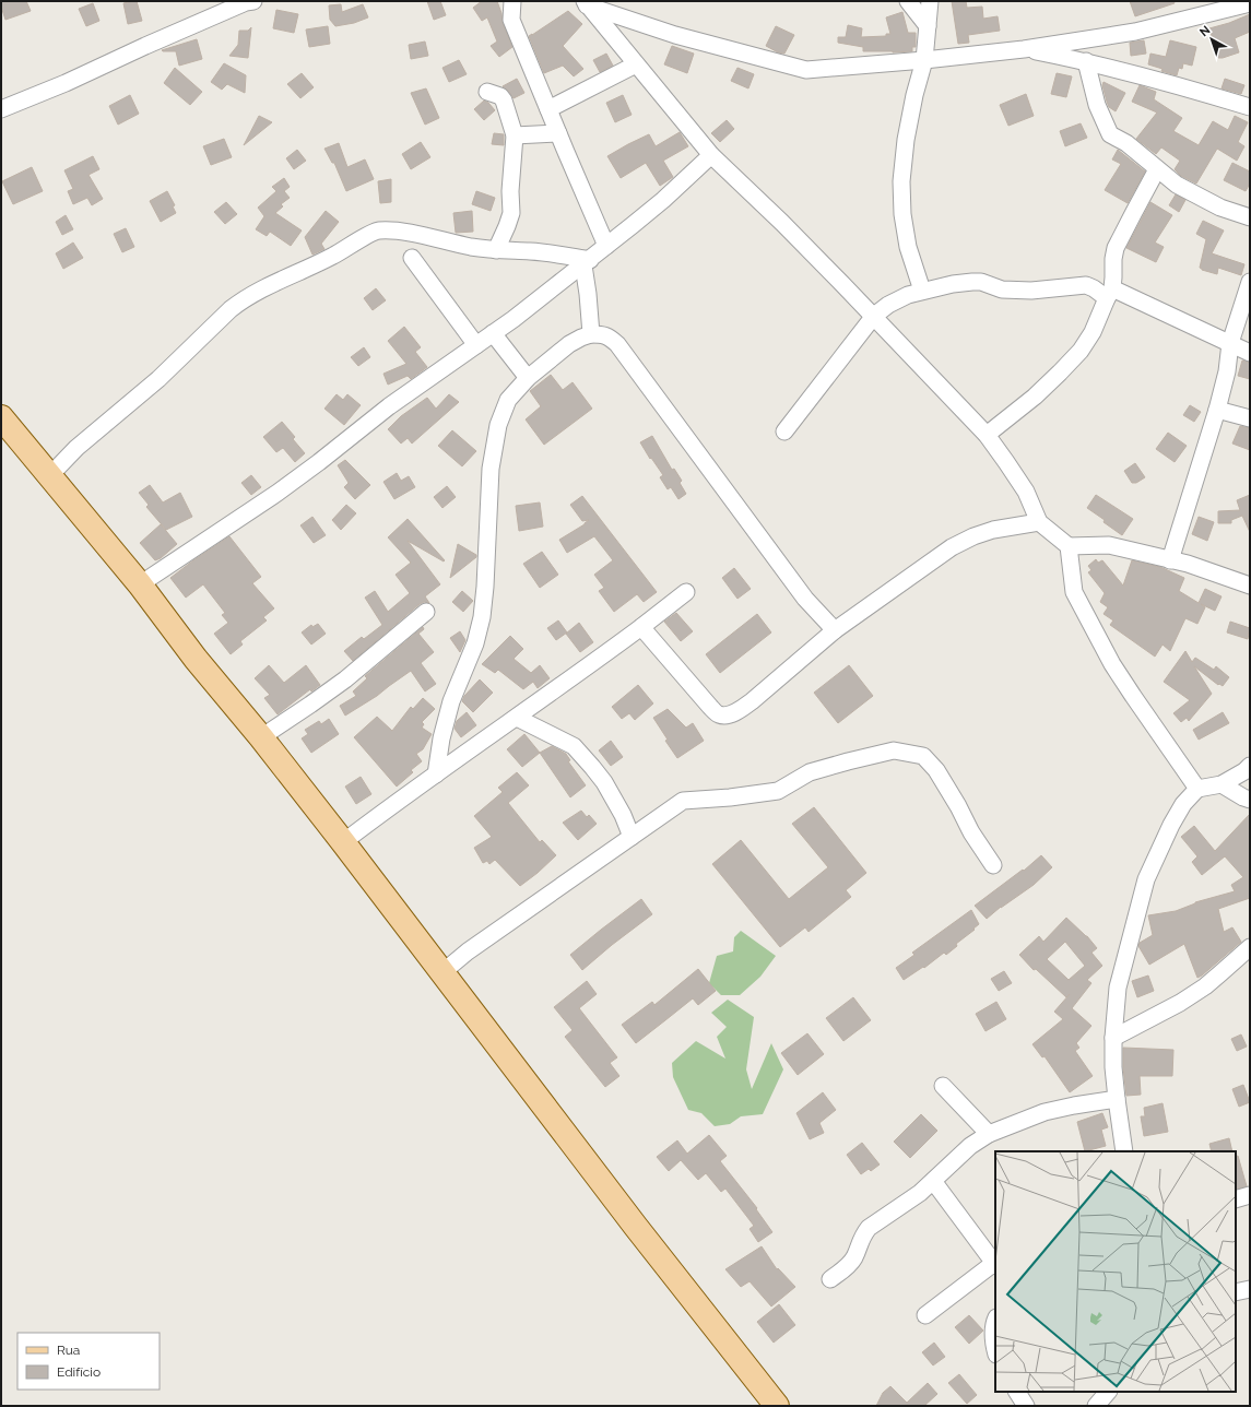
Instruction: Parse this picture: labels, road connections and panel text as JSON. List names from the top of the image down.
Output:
{
  "legend": ["Rua", "Edifício"],
  "north": "top left"
}
